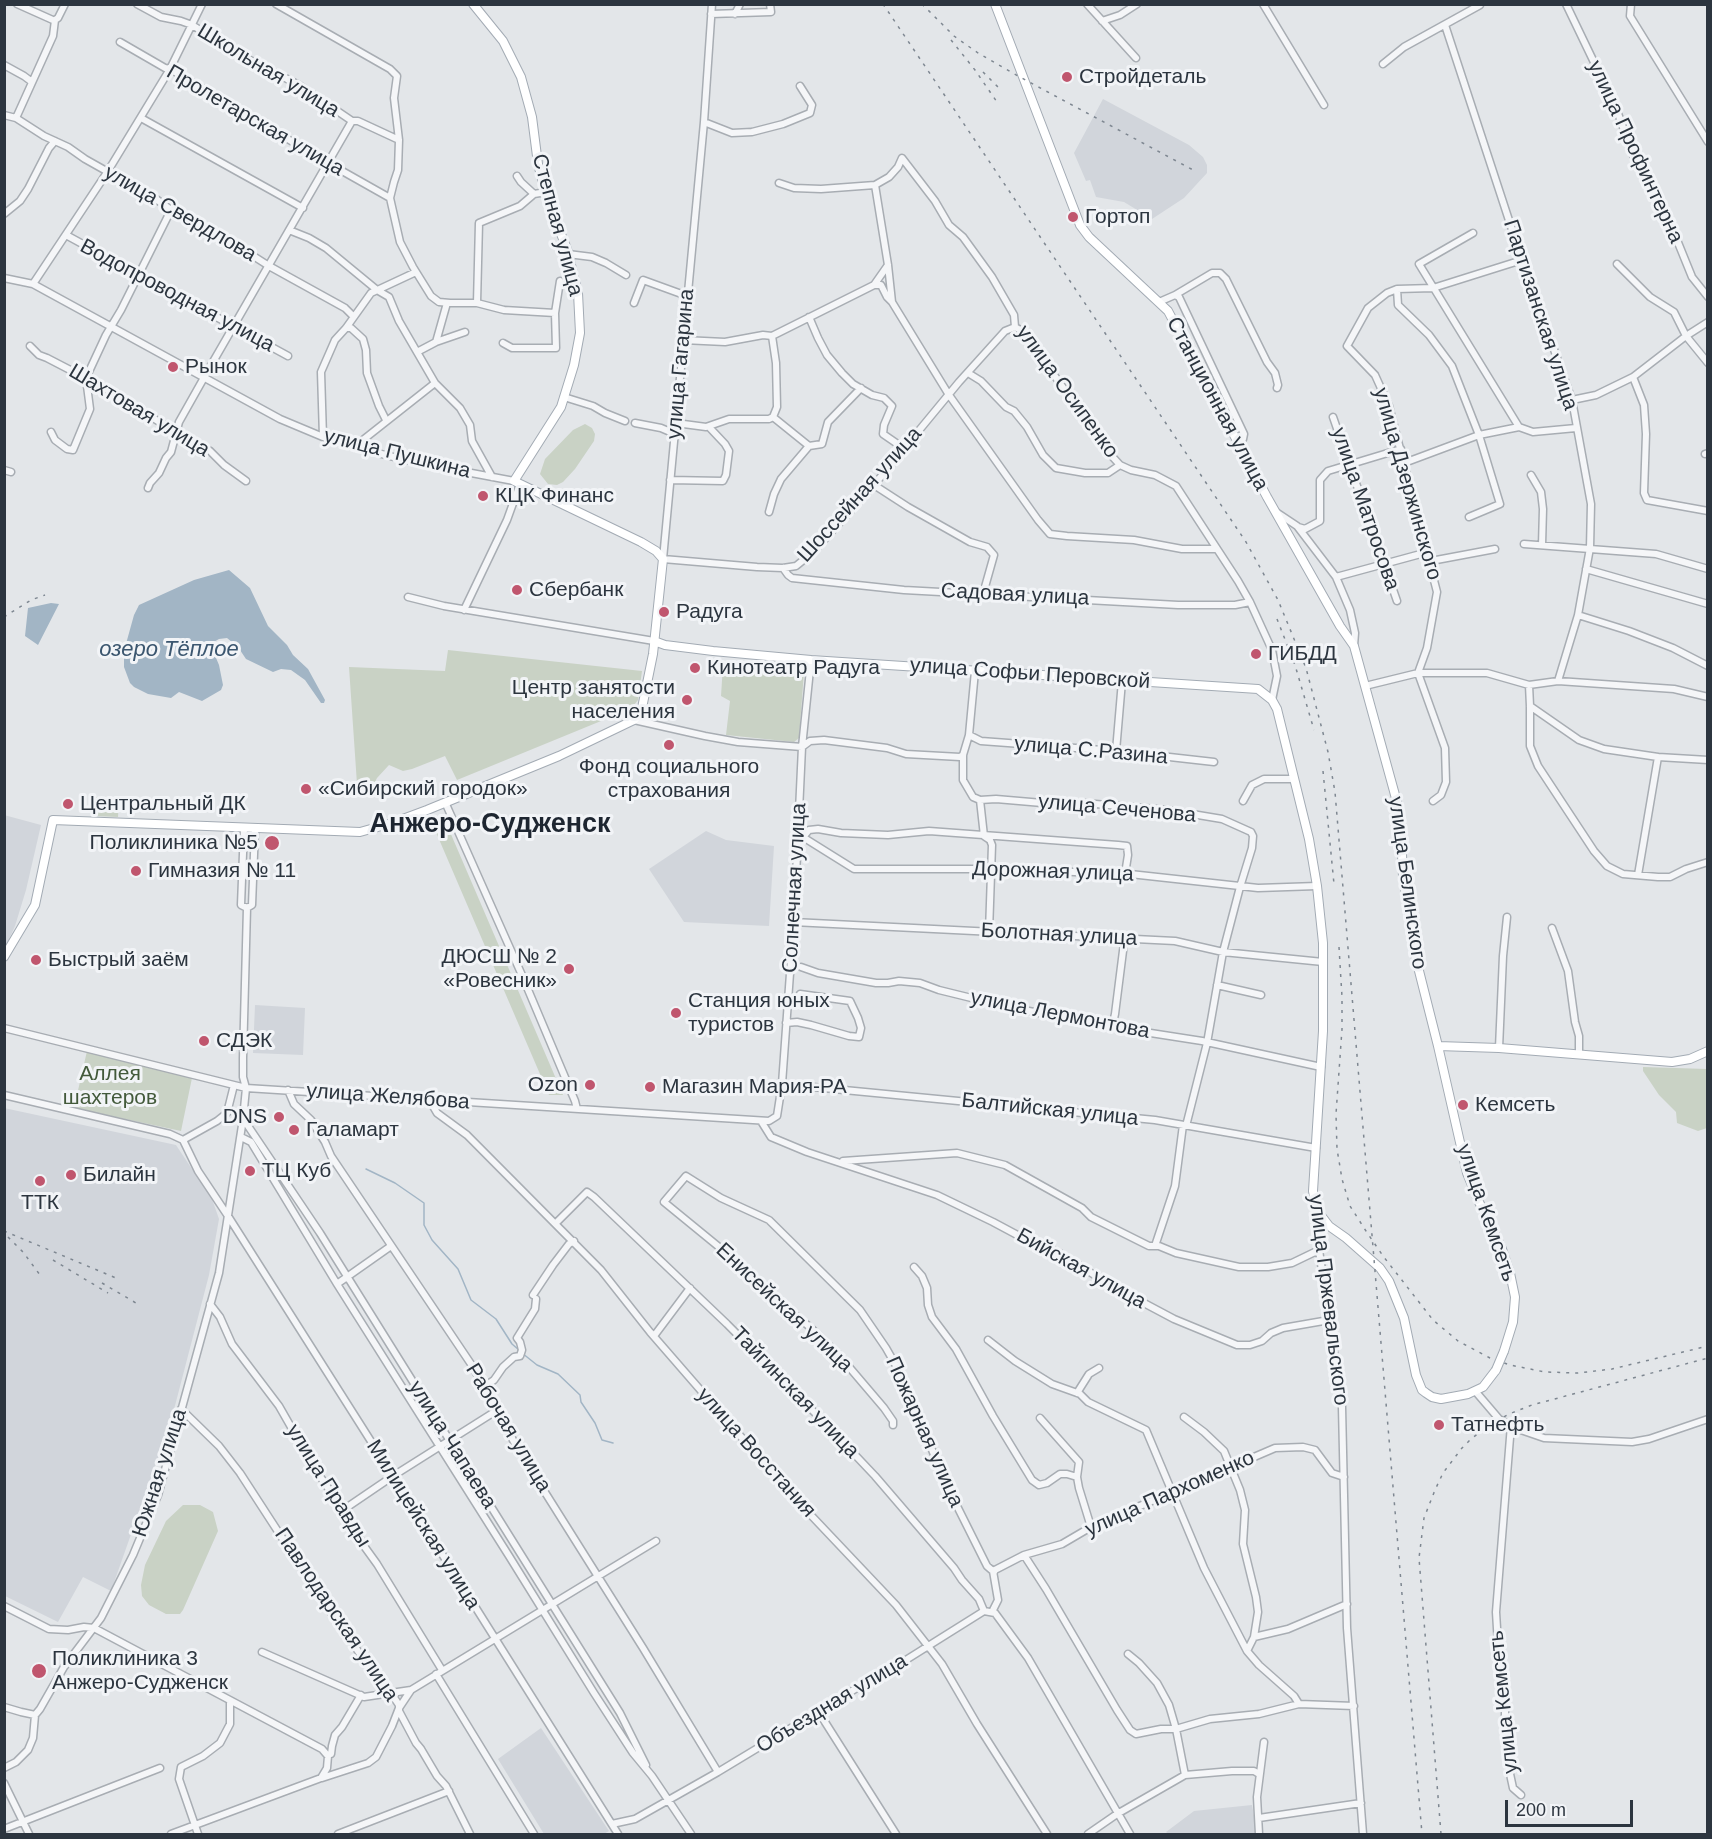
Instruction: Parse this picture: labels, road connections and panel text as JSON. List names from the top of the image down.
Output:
{
  "streets": {
    "main road": [
      "Степная улица",
      "улица Гагарина",
      "Станционная улица",
      "улица Пушкина",
      "улица Софьи Перовской",
      "улица Белинского",
      "улица Кемсеть",
      "улица Пржевальского"
    ],
    "street": [
      "Школьная улица",
      "Пролетарская улица",
      "улица Профинтерна",
      "улица Свердлова",
      "Водопроводная улица",
      "Партизанская улица",
      "улица Осипенко",
      "Шахтовая улица",
      "улица Дзержинского",
      "Шоссейная улица",
      "улица Матросова",
      "Садовая улица",
      "улица С.Разина",
      "улица Сеченова",
      "Дорожная улица",
      "Солнечная улица",
      "Болотная улица",
      "улица Лермонтова",
      "улица Желябова",
      "Балтийская улица",
      "Бийская улица",
      "Енисейская улица",
      "Тайгинская улица",
      "Рабочая улица",
      "Пожарная улица",
      "улица Чапаева",
      "улица Восстания",
      "Южная улица",
      "улица Правды",
      "улица Пархоменко",
      "Милицейская улица",
      "Павлодарская улица",
      "Объездная улица"
    ]
  },
  "crossings": [
    ["Степная улица", "улица Пушкина"],
    ["улица Гагарина", "улица Пушкина"],
    ["улица Гагарина", "Шоссейная улица"],
    ["улица Гагарина", "улица Софьи Перовской"],
    ["улица Осипенко", "Шоссейная улица"],
    ["Станционная улица", "улица Белинского"],
    ["улица Пушкина", "Шоссейная улица"],
    ["Шоссейная улица", "Садовая улица"],
    ["улица Софьи Перовской", "Солнечная улица"],
    ["улица Софьи Перовской", "улица Пржевальского"],
    ["улица Сеченова", "Дорожная улица"],
    ["Дорожная улица", "Солнечная улица"],
    ["Дорожная улица", "улица Пржевальского"],
    ["улица Белинского", "улица Кемсеть"],
    ["Солнечная улица", "Болотная улица"],
    ["Солнечная улица", "улица Желябова"],
    ["Солнечная улица", "Балтийская улица"],
    ["Болотная улица", "улица Пржевальского"],
    ["улица Лермонтова", "улица Пржевальского"],
    ["улица Желябова", "Бийская улица"],
    ["улица Желябова", "Рабочая улица"],
    ["улица Желябова", "улица Восстания"],
    ["улица Желябова", "Южная улица"],
    ["Балтийская улица", "улица Пржевальского"],
    ["Бийская улица", "улица Пржевальского"],
    ["улица Пржевальского", "улица Пархоменко"],
    ["Енисейская улица", "Пожарная улица"],
    ["Тайгинская улица", "улица Восстания"],
    ["Тайгинская улица", "Объездная улица"],
    ["Рабочая улица", "Объездная улица"],
    ["Пожарная улица", "улица Пархоменко"],
    ["улица Чапаева", "Южная улица"],
    ["улица Чапаева", "Объездная улица"],
    ["улица Восстания", "Объездная улица"],
    ["Южная улица", "улица Правды"],
    ["Южная улица", "Милицейская улица"],
    ["Южная улица", "Павлодарская улица"],
    ["Милицейская улица", "Объездная улица"]
  ],
  "districts": ["Анжеро-Судженск"],
  "water": ["озеро Тёплое"],
  "parks": ["Аллея шахтеров"],
  "places": [
    "Стройдеталь",
    "Гортоп",
    "Рынок",
    "КЦК Финанс",
    "Сбербанк",
    "Радуга",
    "ГИБДД",
    "Кинотеатр Радуга",
    "Центр занятости населения",
    "Фонд социального страхования",
    "«Сибирский городок»",
    "Центральный ДК",
    "Поликлиника №5",
    "Гимназия № 11",
    "Быстрый заём",
    "ДЮСШ № 2 «Ровесник»",
    "Станция юных туристов",
    "СДЭК",
    "Ozon",
    "Магазин Мария-РА",
    "Кемсеть",
    "DNS",
    "Галамарт",
    "ТЦ Куб",
    "Билайн",
    "ТТК",
    "Татнефть",
    "Поликлиника 3 Анжеро-Судженск"
  ],
  "scale_bar": "200 m"
}
